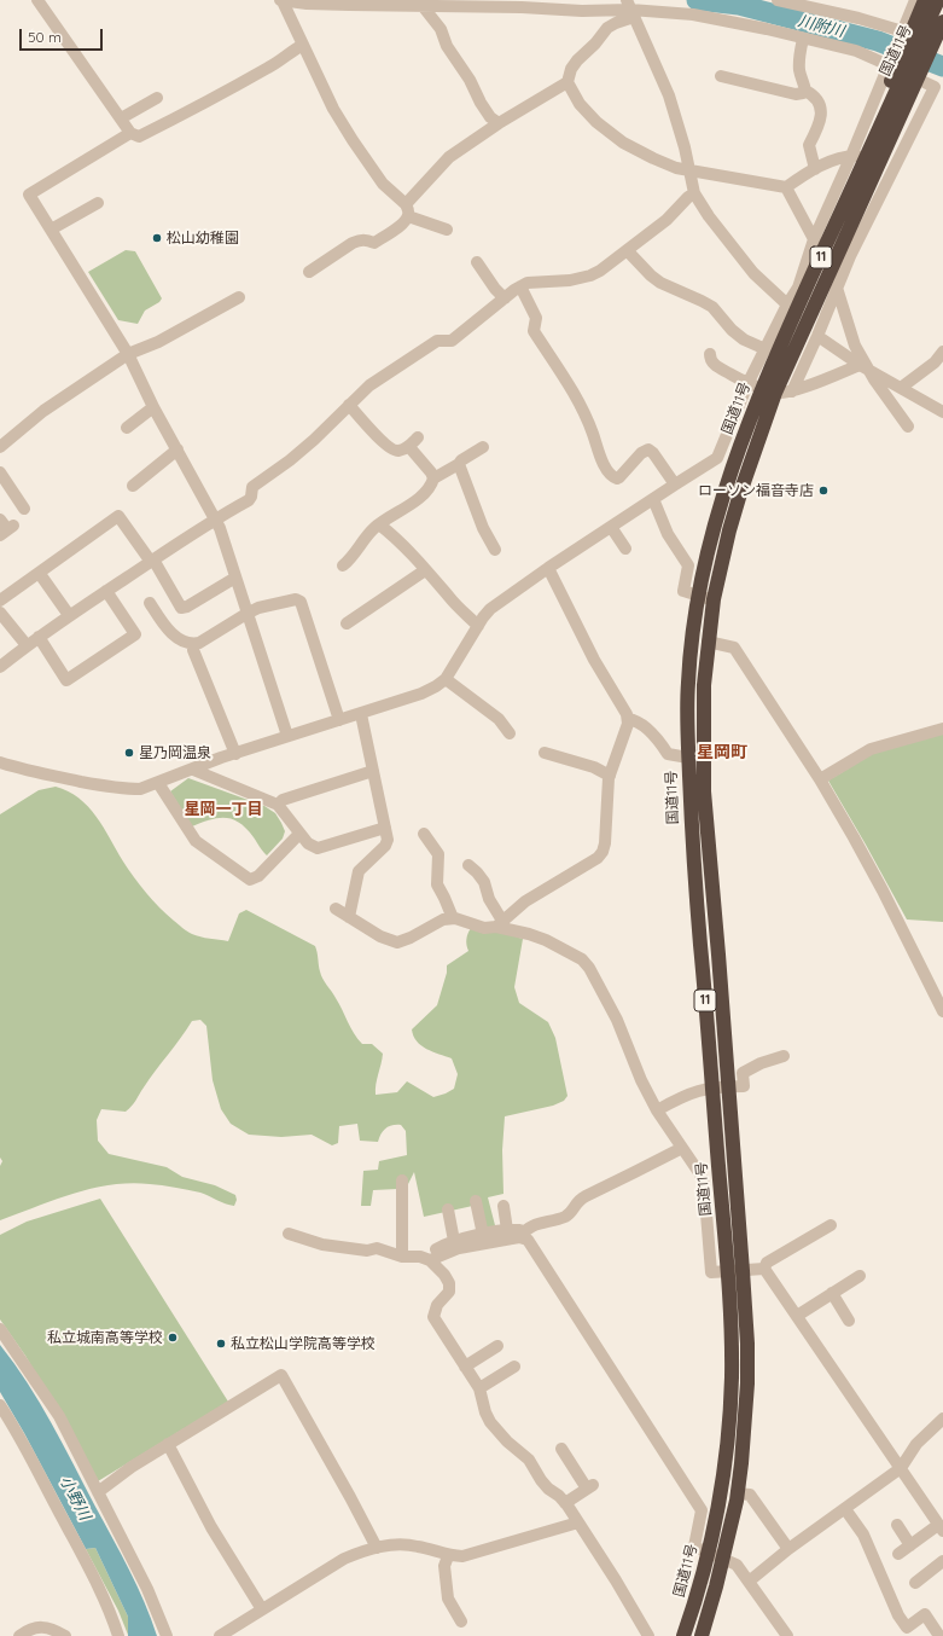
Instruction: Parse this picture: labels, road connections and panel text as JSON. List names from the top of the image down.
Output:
{
  "streets": {
    "highway": ["国道11号", "11"]
  },
  "crossings": [
    ["国道11号", "11"]
  ],
  "districts": ["星岡町", "星岡一丁目"],
  "water": ["川附川", "小野川"],
  "places": [
    "松山幼稚園",
    "ローソン福音寺店",
    "星乃岡温泉",
    "私立城南高等学校",
    "私立松山学院高等学校"
  ],
  "scale_bar": "50 m"
}
